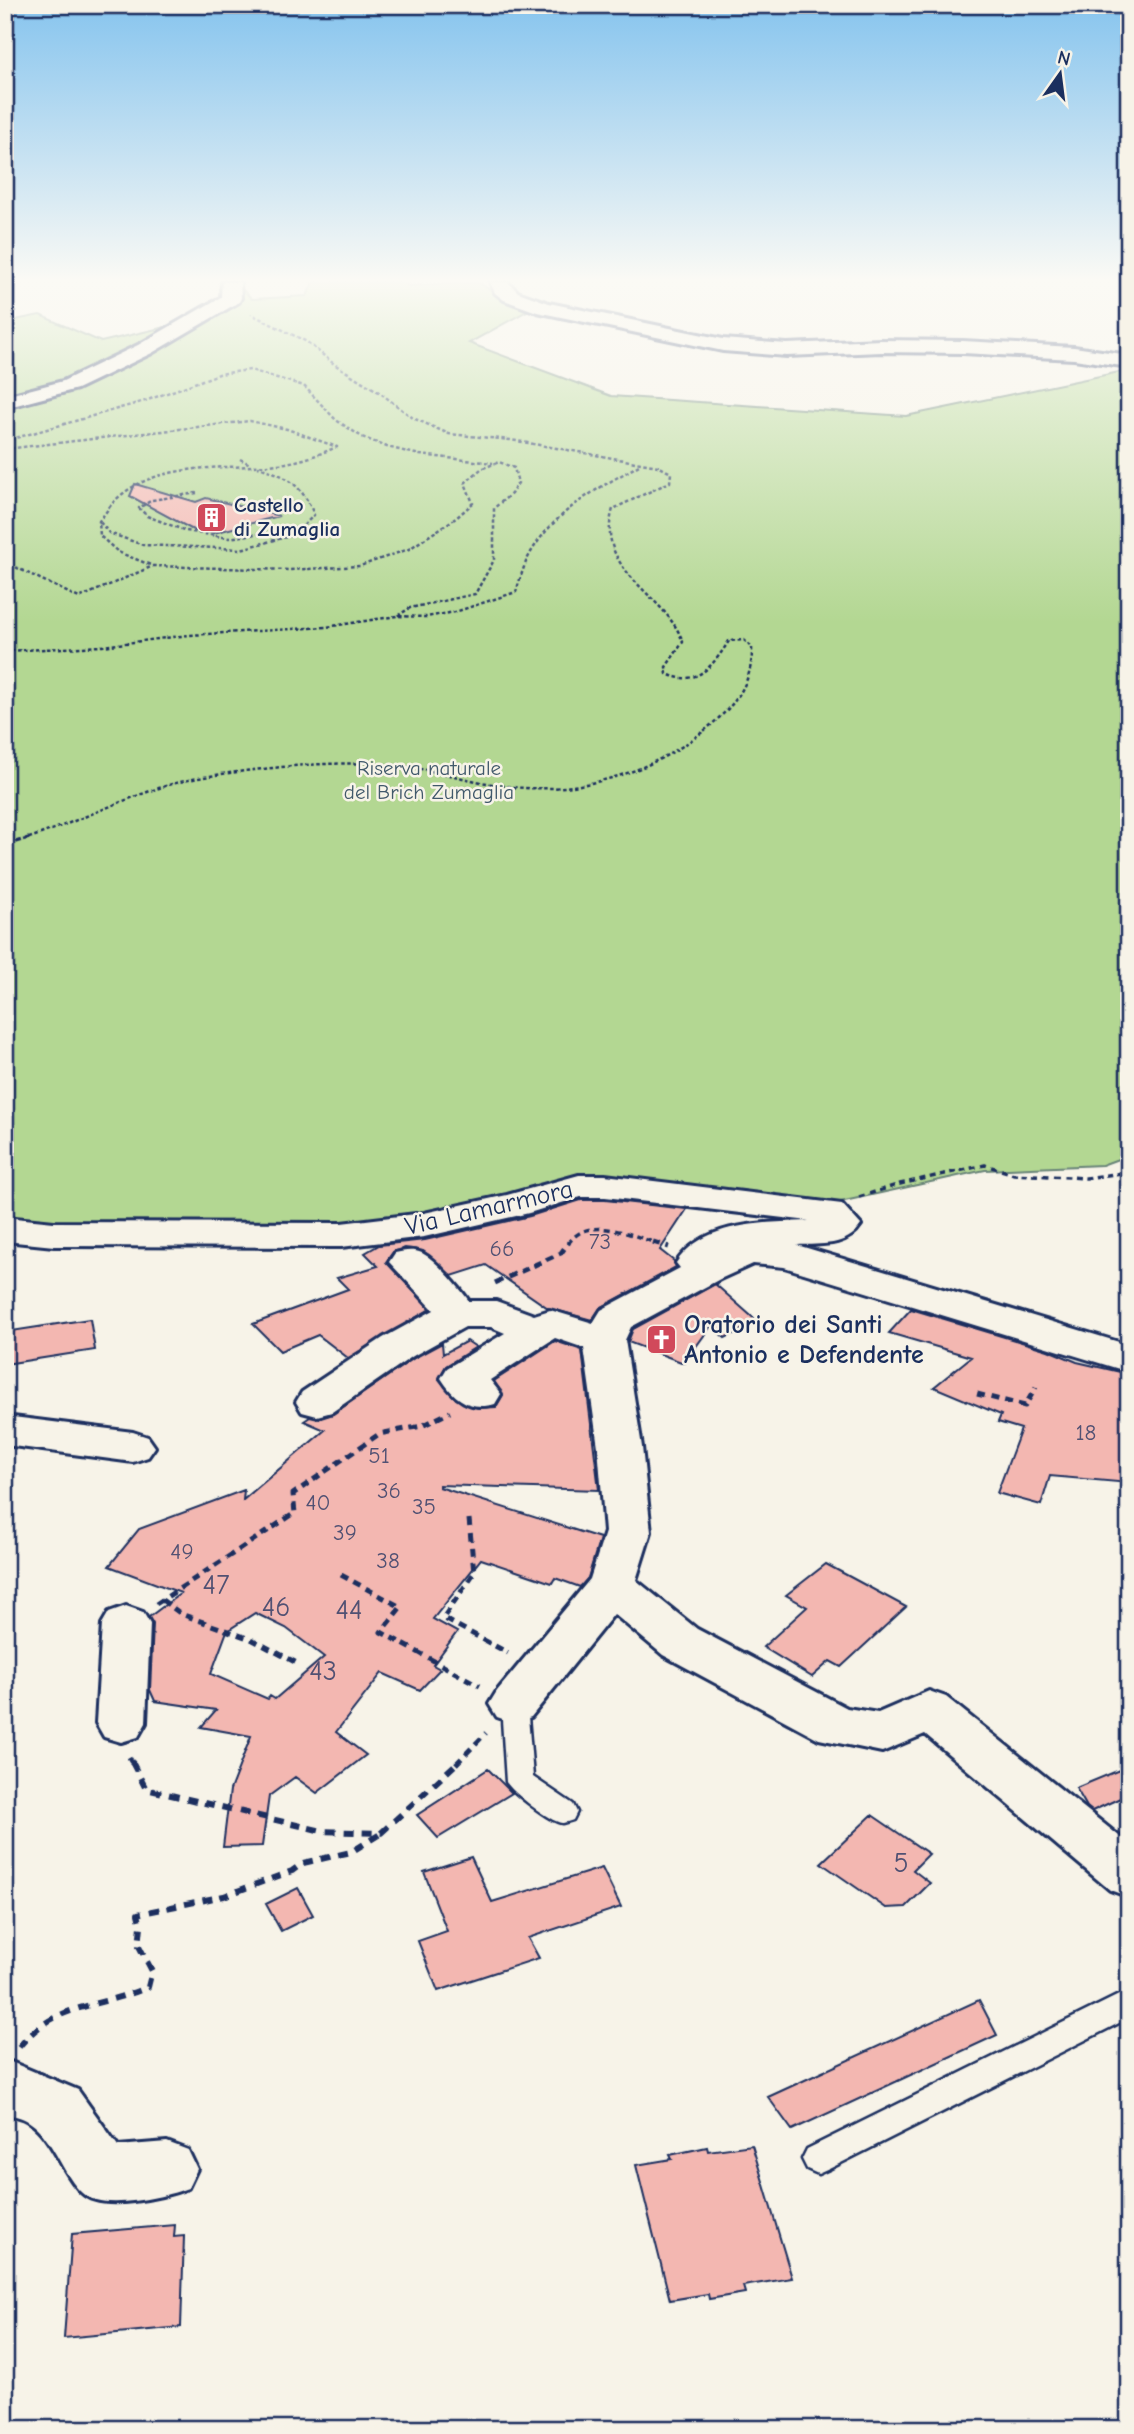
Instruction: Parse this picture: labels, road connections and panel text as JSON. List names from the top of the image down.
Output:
{
  "streets": {
    "street": ["Via Lamarmora"]
  },
  "parks": ["Riserva naturale del Brich Zumaglia"],
  "places": {
    "building": ["Castello di Zumaglia"],
    "church": ["Oratorio dei Santi Antonio e Defendente"]
  },
  "house_numbers": [
    "73",
    "66",
    "18",
    "51",
    "36",
    "40",
    "35",
    "39",
    "49",
    "38",
    "47",
    "46",
    "44",
    "43",
    "5"
  ],
  "north": "top"
}
